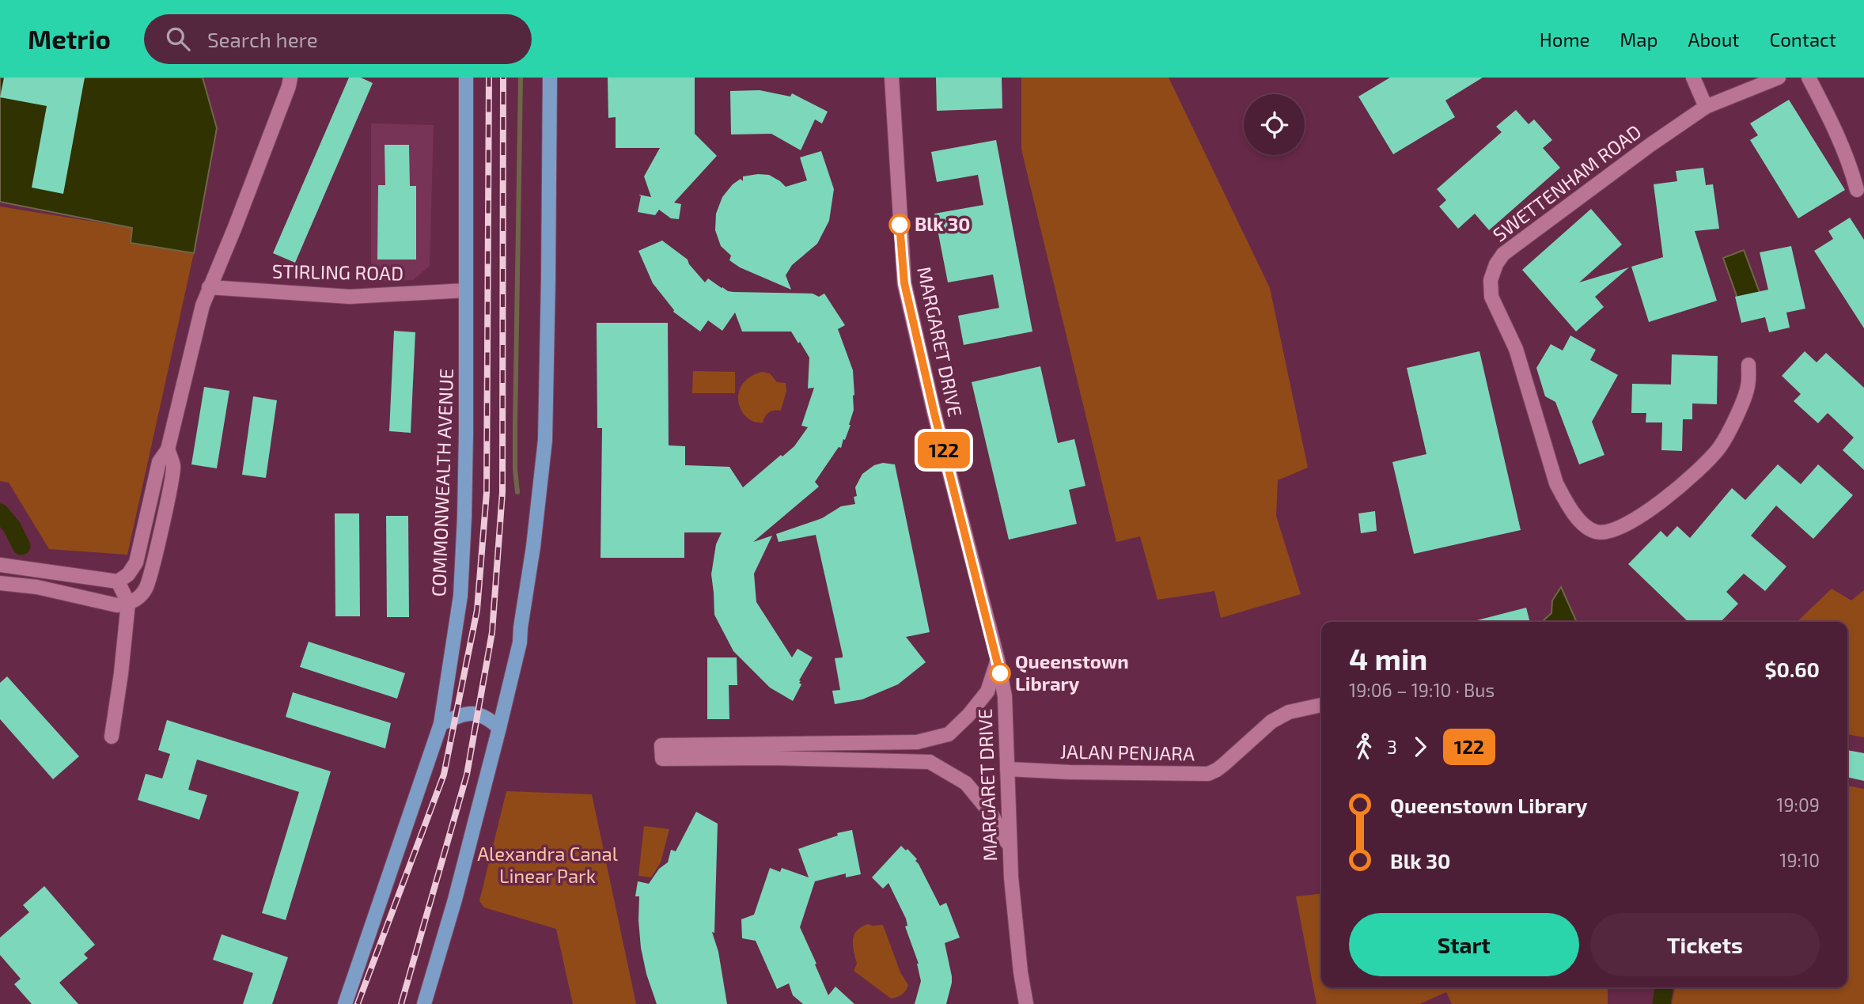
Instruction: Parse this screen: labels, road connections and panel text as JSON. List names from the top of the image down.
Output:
{
  "streets": {
    "main road": ["COMMONWEALTH AVENUE"],
    "street": [
      "SWETTENHAM ROAD",
      "STIRLING ROAD",
      "MARGARET DRIVE",
      "JALAN PENJARA"
    ]
  },
  "crossings": [
    ["STIRLING ROAD", "COMMONWEALTH AVENUE"],
    ["MARGARET DRIVE", "JALAN PENJARA"]
  ],
  "parks": ["Alexandra Canal Linear Park"],
  "places": ["Blk 30", "Queenstown Library"],
  "lines": ["bus line 122"],
  "page": {
    "header": "Metrio",
    "search": "Search here",
    "nav": [
      "Home",
      "Map",
      "About",
      "Contact"
    ],
    "on_map": "122",
    "heading": ["4 min", "19:06 – 19:10 · Bus", "$0.60"],
    "legs": ["3", "122"],
    "list": [
      {
        "name": "Queenstown Library",
        "value": "19:09"
      },
      {
        "name": "Blk 30",
        "value": "19:10"
      }
    ],
    "buttons": ["Start", "Tickets"]
  }
}
